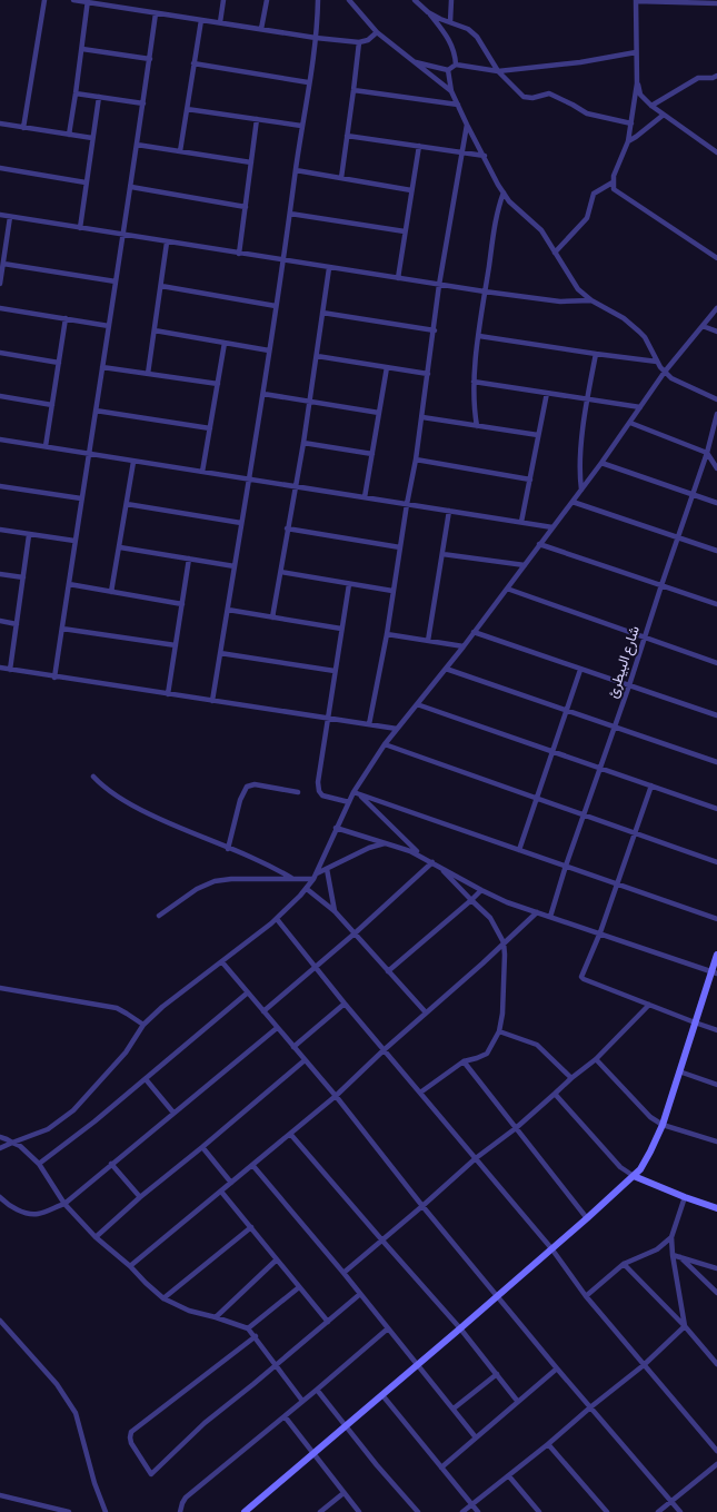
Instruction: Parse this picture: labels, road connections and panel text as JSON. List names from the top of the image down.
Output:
{
  "streets": {
    "street": ["شارع البيطرئ"]
  }
}
